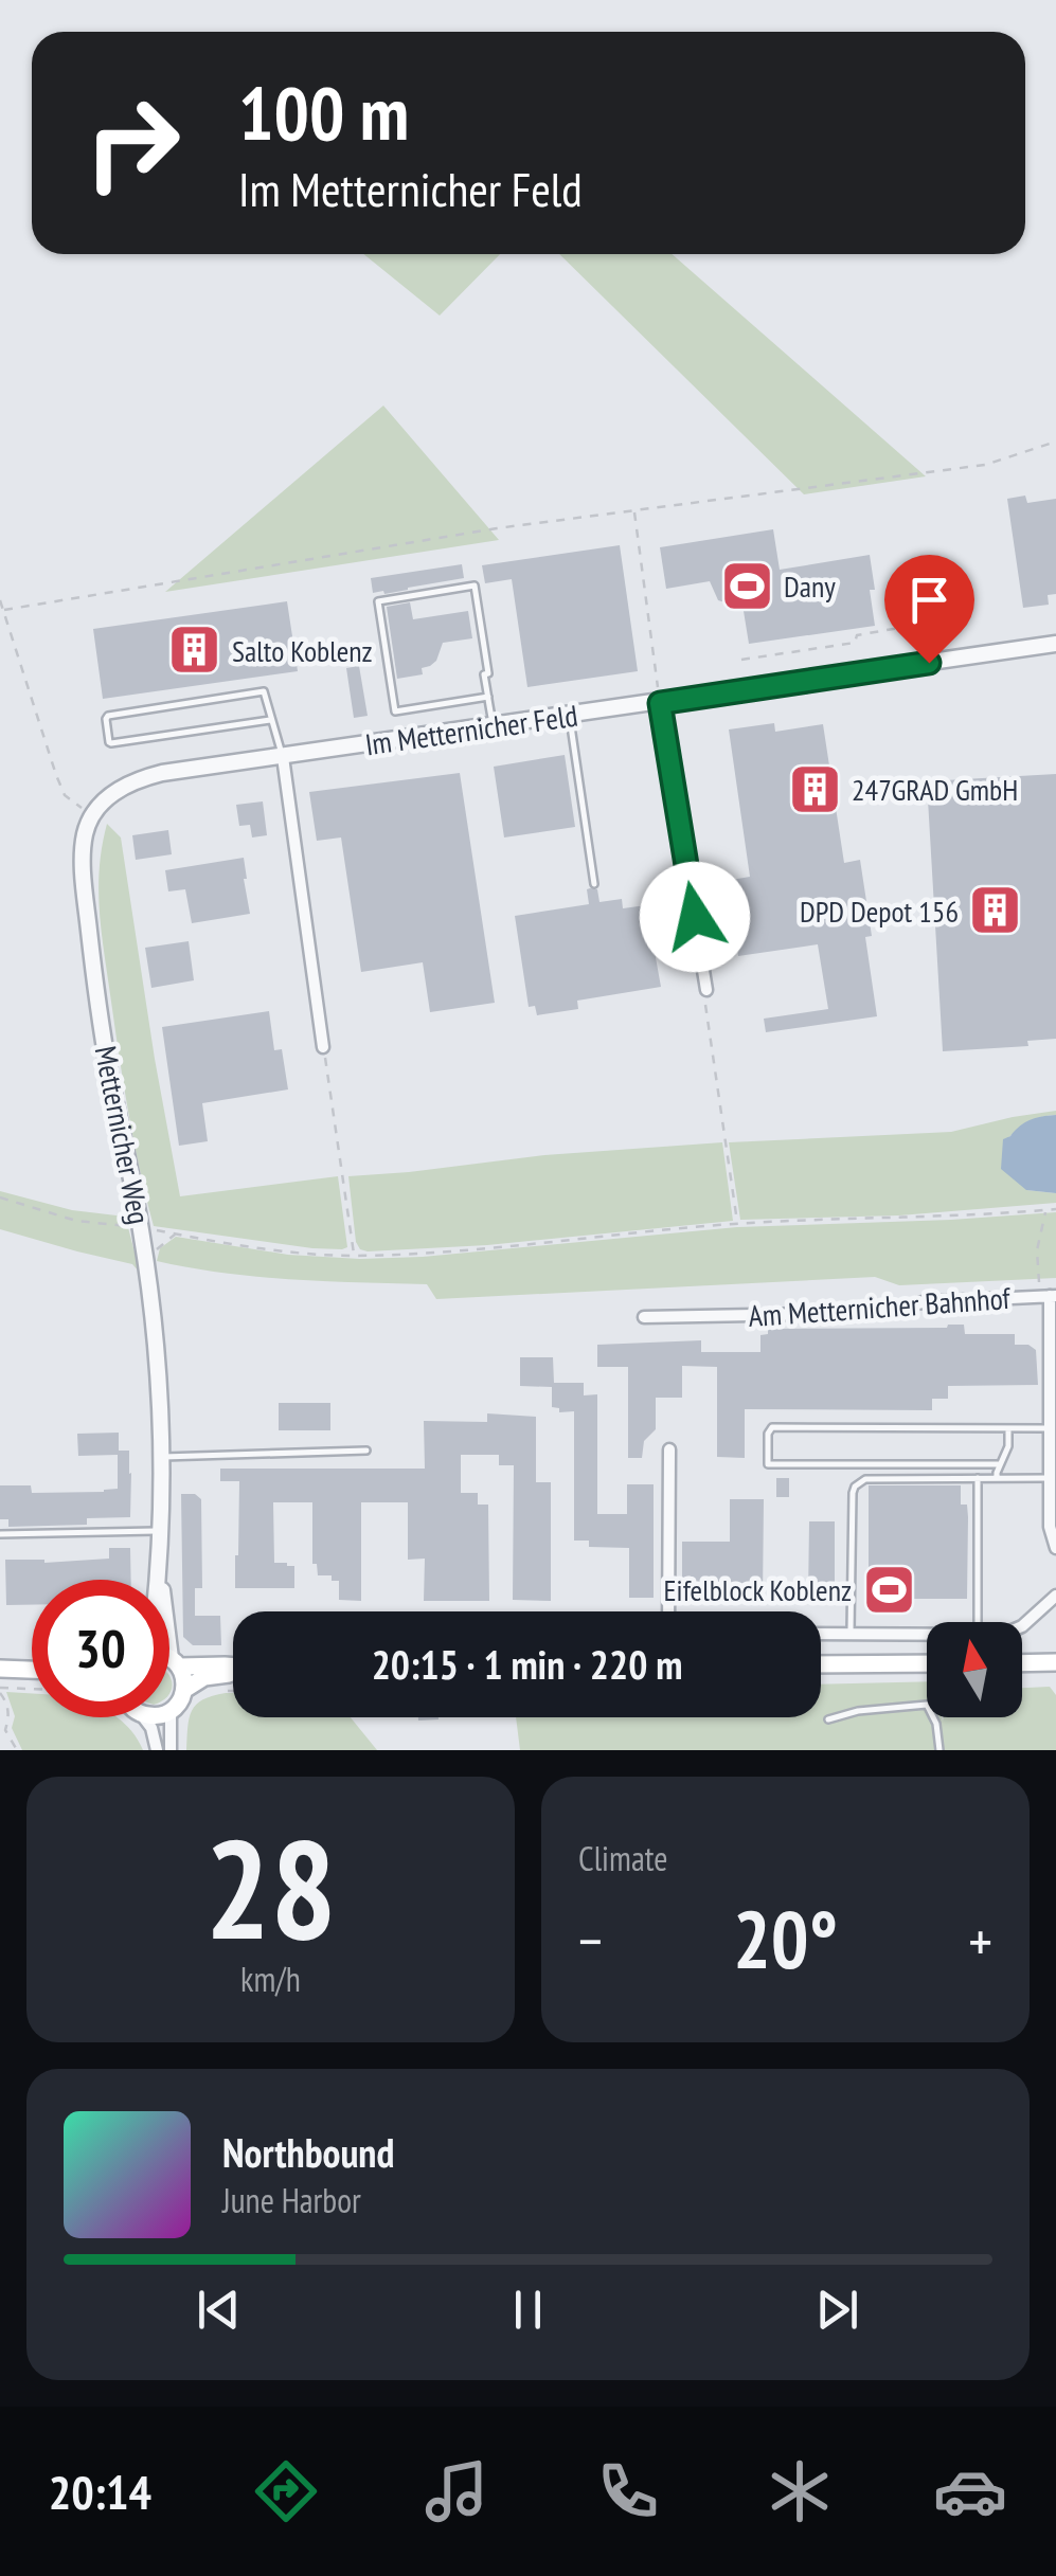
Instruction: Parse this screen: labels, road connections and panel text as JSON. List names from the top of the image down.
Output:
{
  "streets": {
    "street": ["Im Metternicher Feld", "Metternicher Weg", "Am Metternicher Bahnhof"]
  },
  "crossings": [
    ["Im Metternicher Feld", "Metternicher Weg"]
  ],
  "places": {
    "sports": ["Dany", "Eifelblock Koblenz"],
    "building": ["Salto Koblenz", "247GRAD GmbH", "DPD Depot 156"]
  },
  "north": "top",
  "page": {
    "turn": ["100 m", "Im Metternicher Feld"],
    "limit": "30",
    "trip": "20:15 · 1 min · 220 m",
    "tile": [
      ["28", "km/h"],
      "Climate"
    ],
    "heat": ["−", "20°", "+"],
    "song": ["Northbound", "June Harbor"],
    "tabs": "20:14"
  }
}
